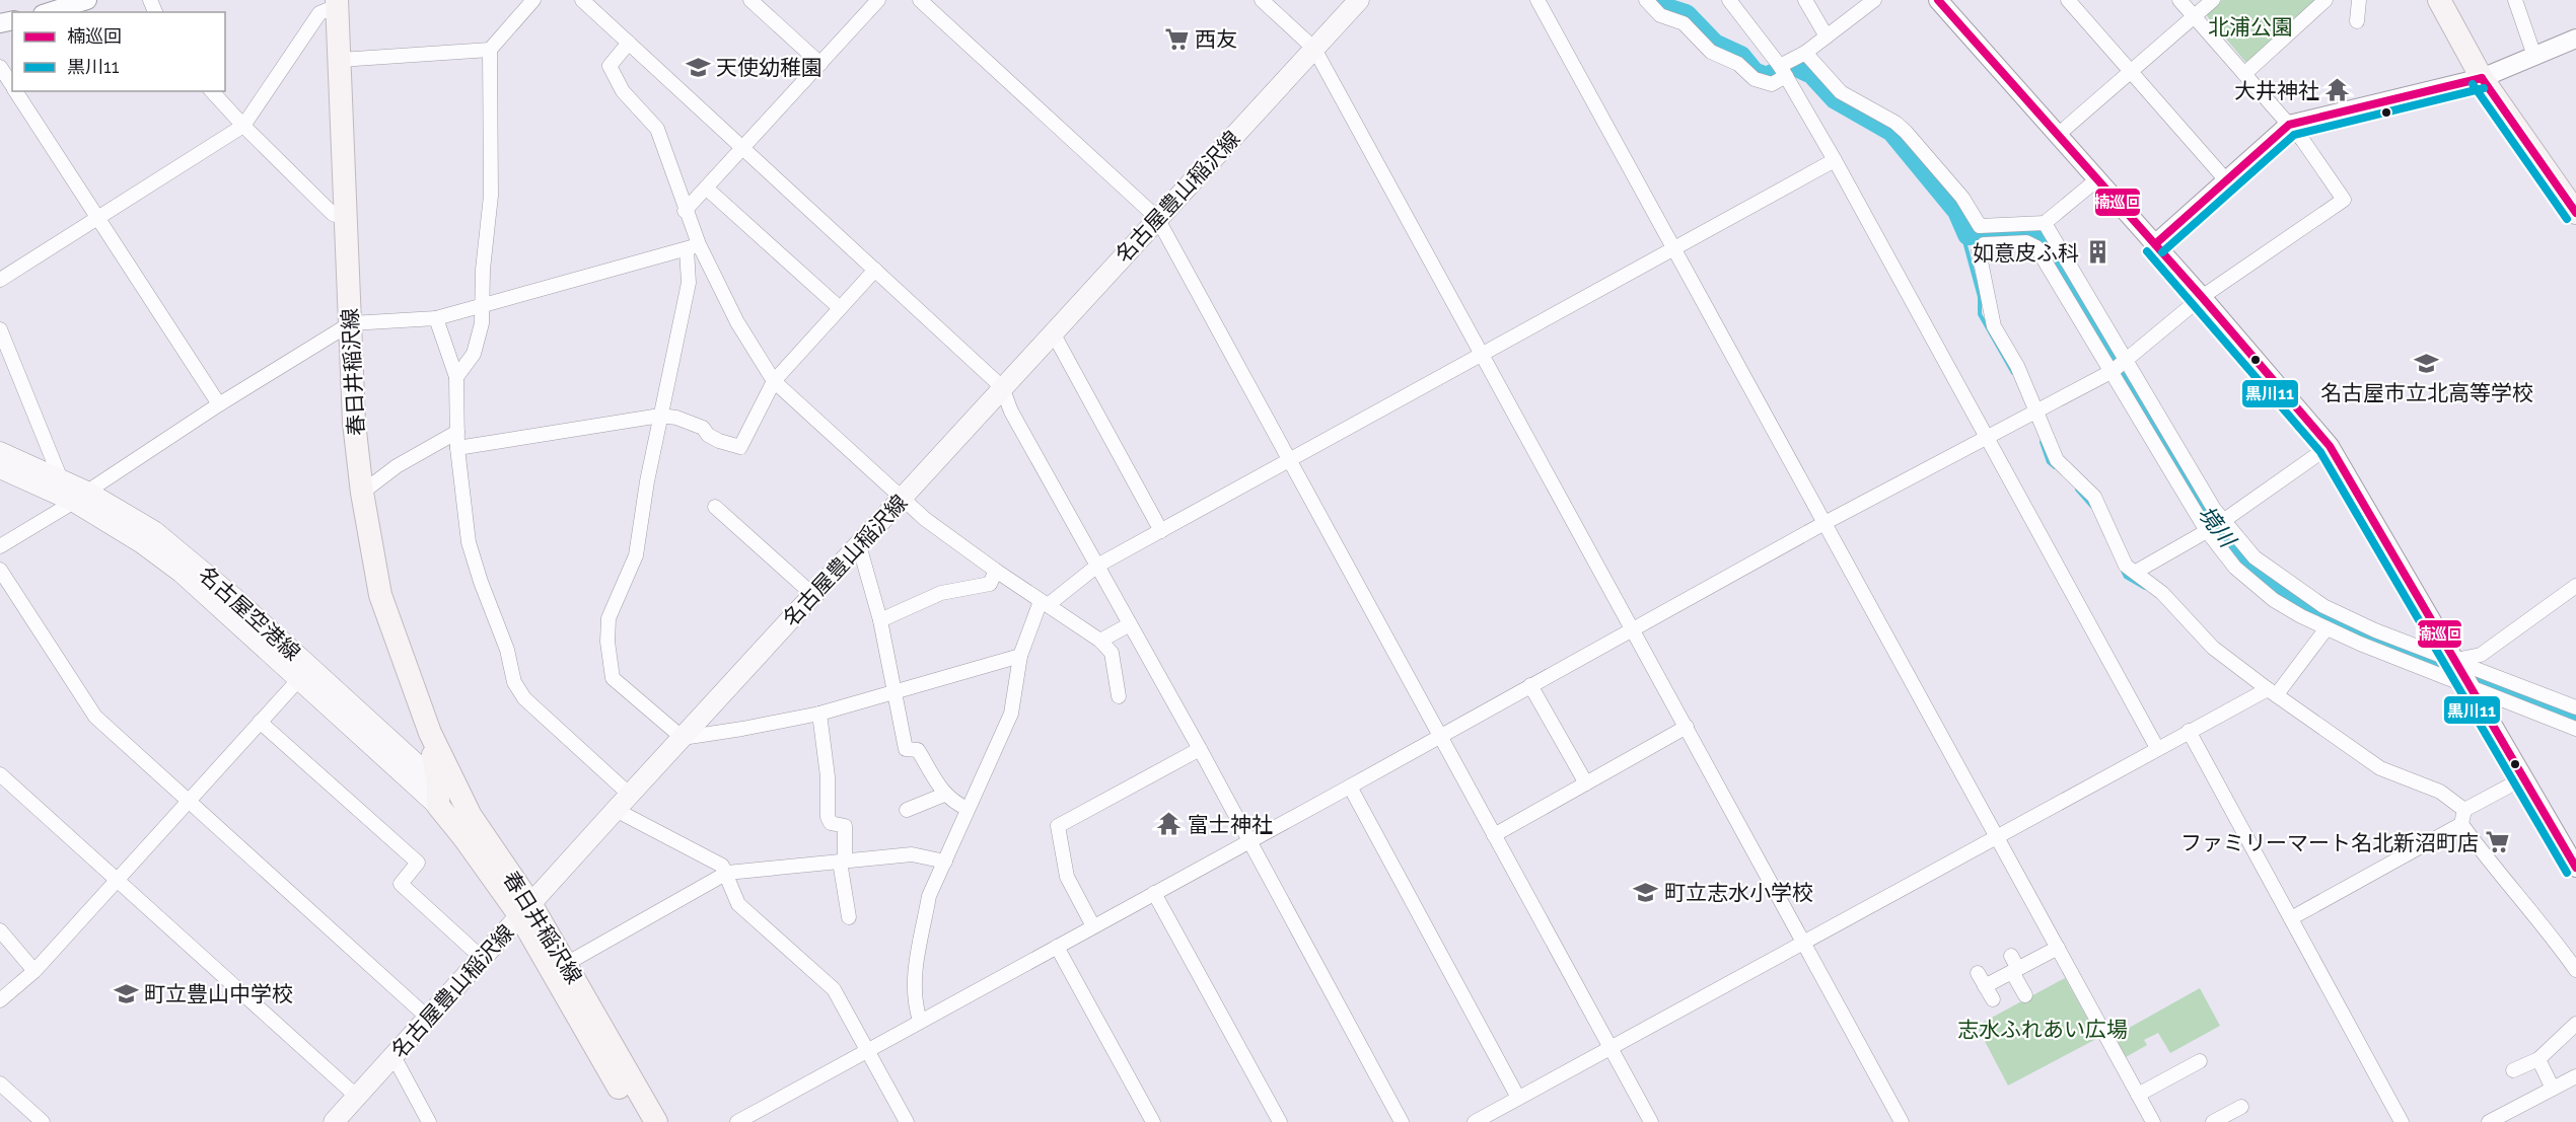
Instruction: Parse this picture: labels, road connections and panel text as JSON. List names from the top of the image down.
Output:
{
  "streets": {
    "main road": ["名古屋豊山稲沢線", "春日井稲沢線", "名古屋空港線"]
  },
  "crossings": [
    ["名古屋豊山稲沢線", "春日井稲沢線"],
    ["春日井稲沢線", "名古屋空港線"]
  ],
  "water": ["境川"],
  "parks": ["北浦公園", "志水ふれあい広場"],
  "places": {
    "supermarket": ["西友", "ファミリーマート名北新沼町店"],
    "school or university": [
      "天使幼稚園",
      "名古屋市立北高等学校",
      "町立志水小学校",
      "町立豊山中学校"
    ],
    "temple": ["大井神社", "富士神社"],
    "building": ["如意皮ふ科"]
  },
  "lines": ["transit line 楠巡回", "transit line 黒川11"],
  "legend": ["楠巡回", "黒川11"]
}
